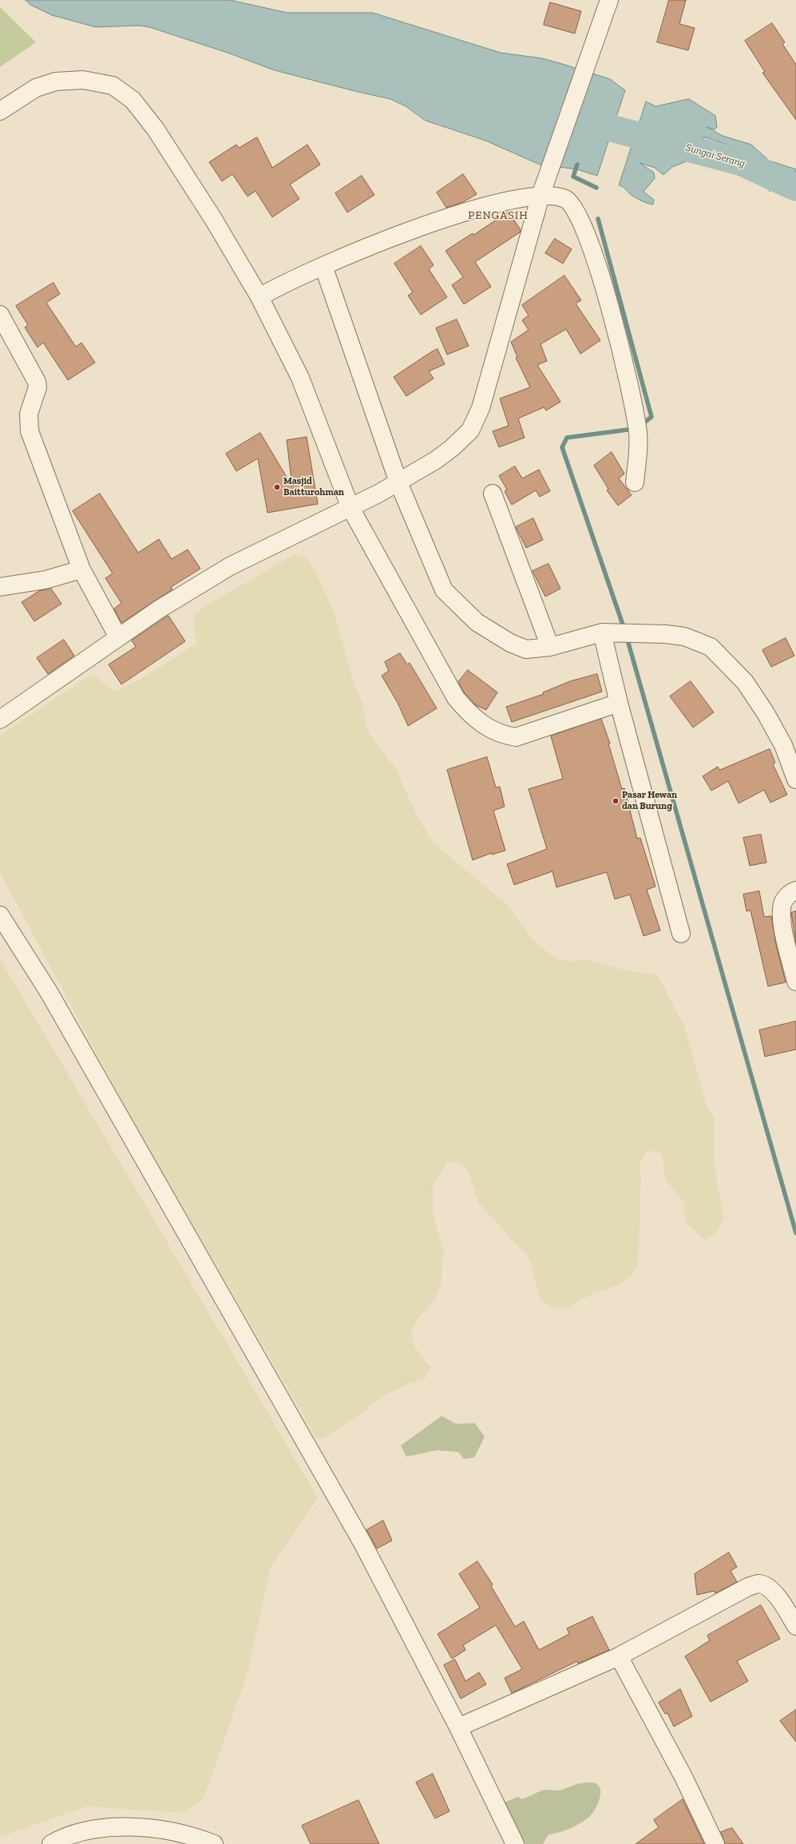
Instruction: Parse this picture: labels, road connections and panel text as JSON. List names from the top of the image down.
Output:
{
  "districts": ["PENGASIH"],
  "water": ["Sungai Serang"],
  "places": ["Masjid Baitturohman", "Pasar Hewan dan Burung"]
}
